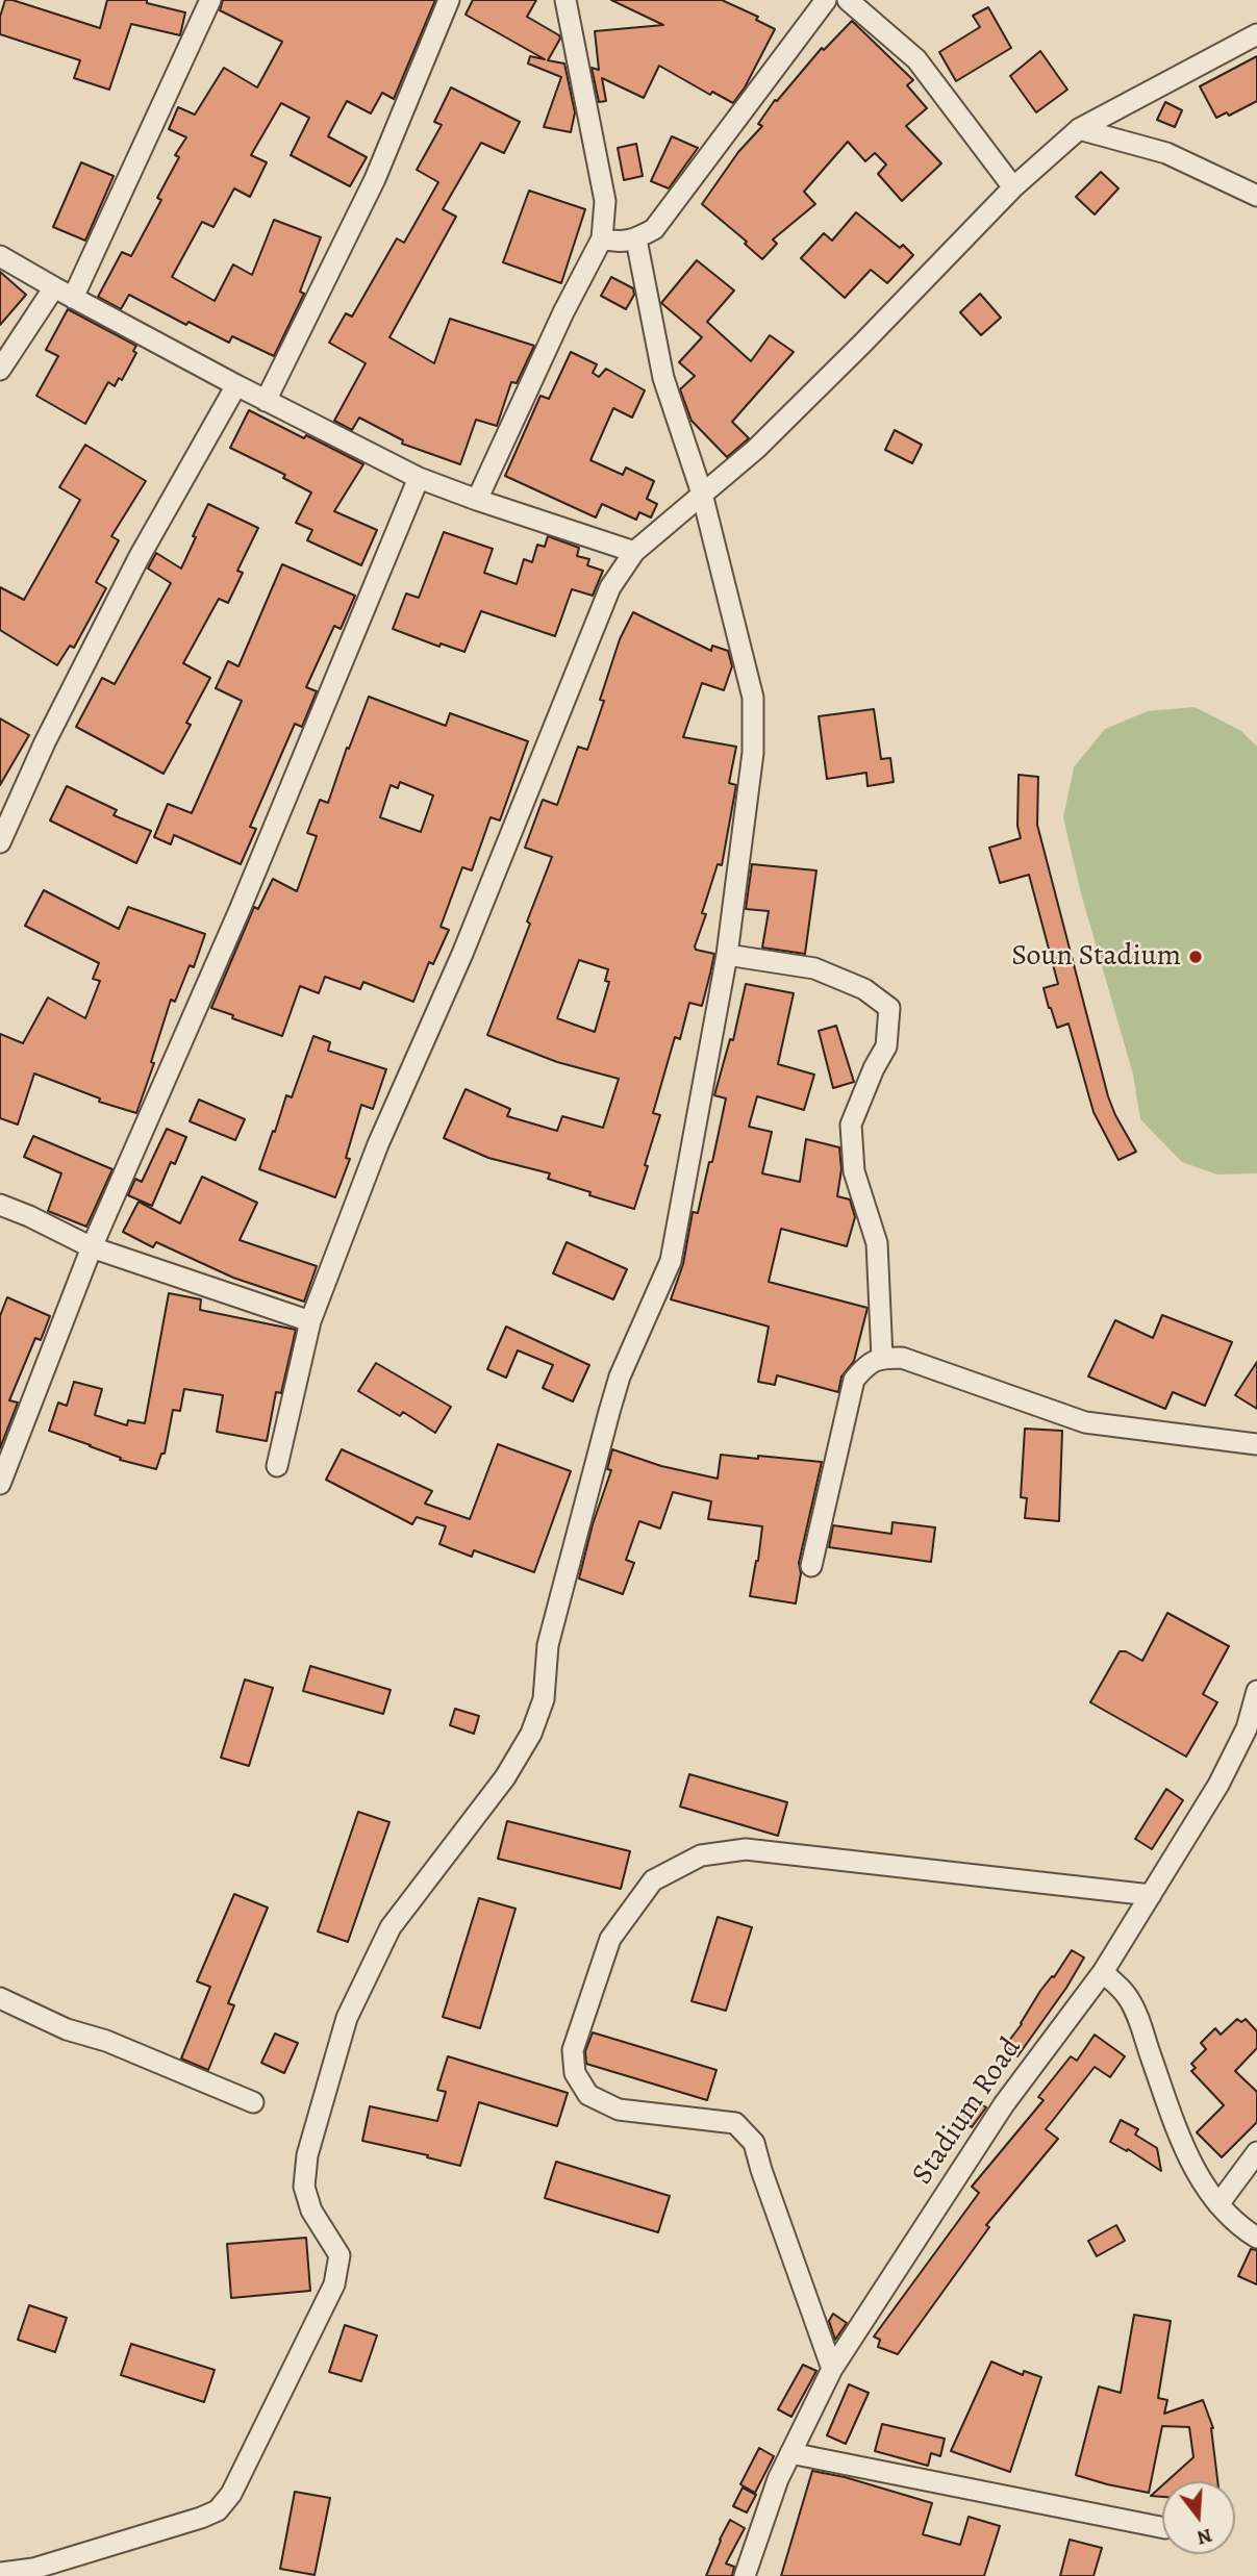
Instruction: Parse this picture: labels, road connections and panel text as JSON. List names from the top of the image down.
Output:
{
  "streets": {
    "street": ["Stadium Road"]
  },
  "places": ["Soun Stadium"],
  "north": "bottom"
}
